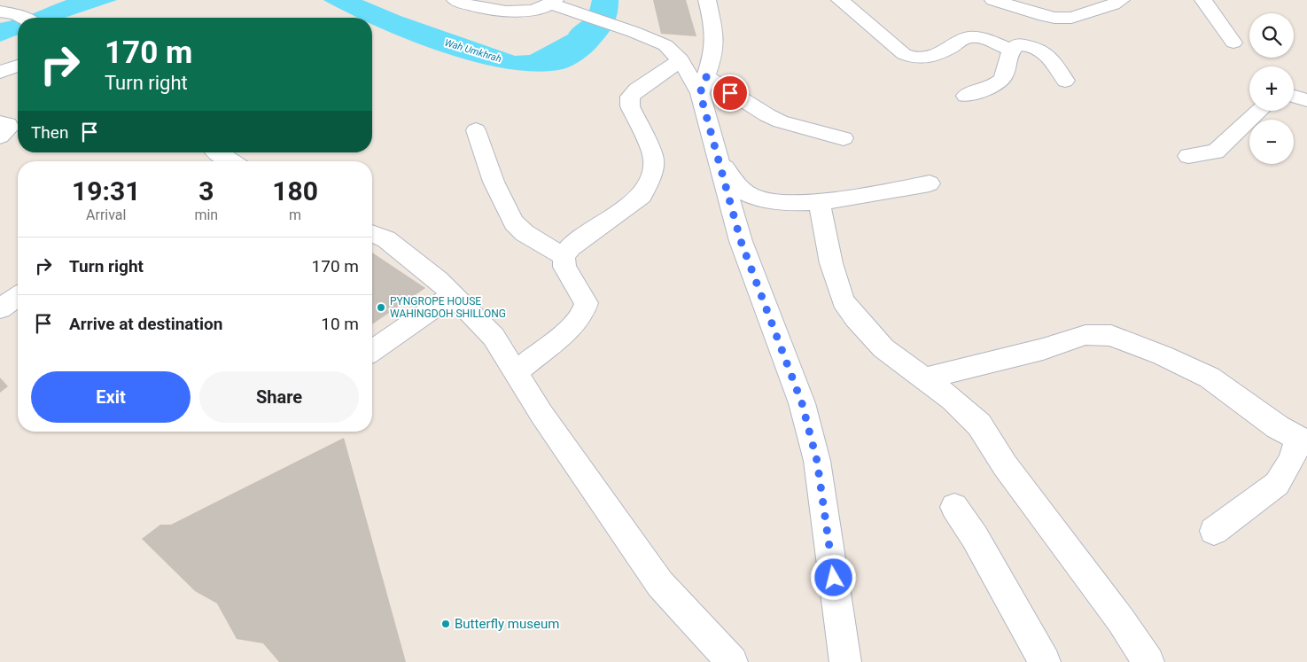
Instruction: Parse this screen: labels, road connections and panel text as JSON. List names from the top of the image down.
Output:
{
  "water": ["Wah Umkhrah"],
  "places": ["PYNGROPE HOUSE WAHINGDOH SHILLONG", "Butterfly museum"],
  "page": {
    "map_buttons": ["+", "−"],
    "turn": ["170 m", "Turn right"],
    "then": "Then",
    "eta": [
      "19:31",
      "Arrival",
      "3",
      "min",
      "180",
      "m"
    ],
    "list": [
      {
        "name": "Turn right",
        "value": "170 m"
      },
      {
        "name": "Arrive at destination",
        "value": "10 m"
      }
    ],
    "buttons": ["Exit", "Share"]
  }
}
